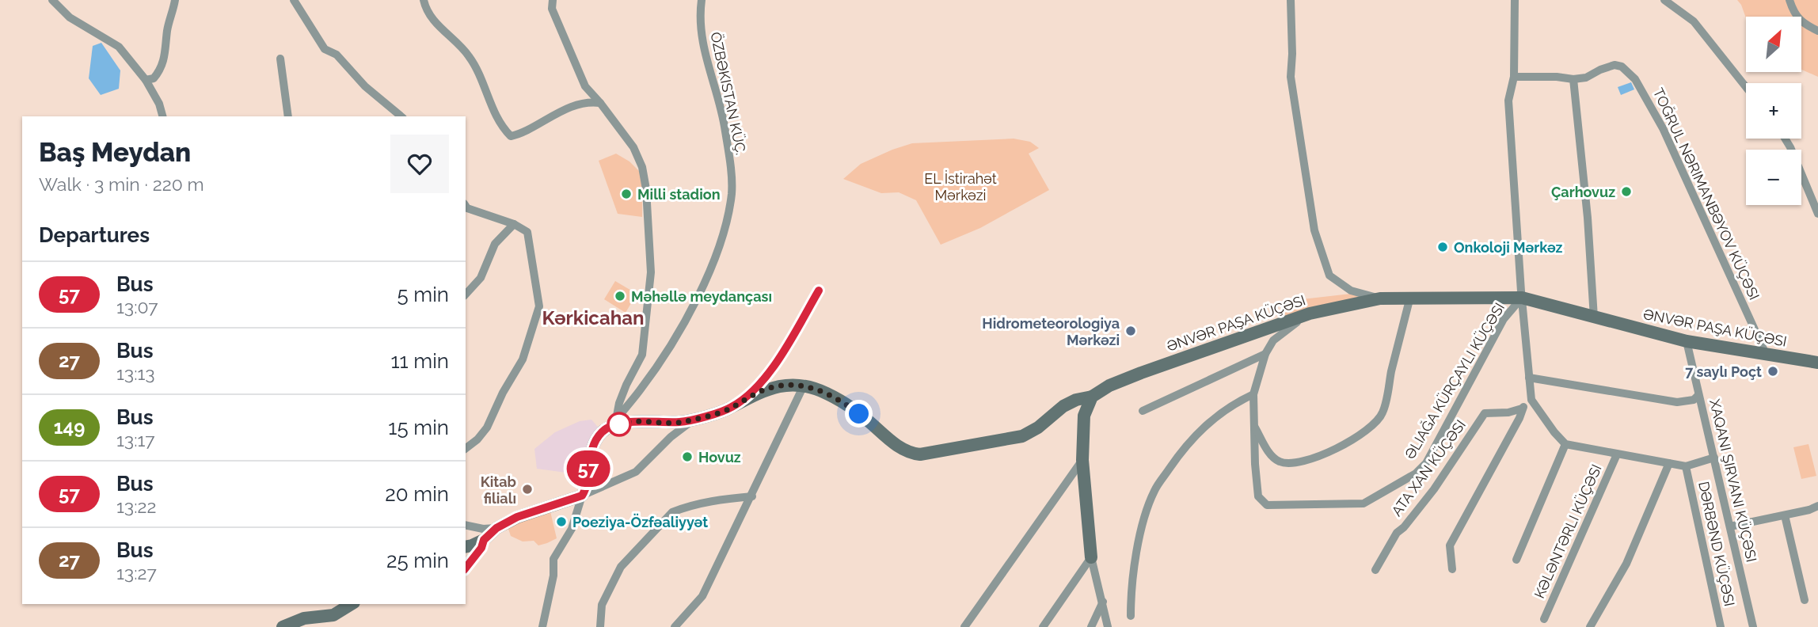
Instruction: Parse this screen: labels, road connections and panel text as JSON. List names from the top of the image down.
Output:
{
  "streets": {
    "street": [
      "ÖZBƏKISTAN KÜÇ.",
      "TOĞRUL NƏRIMANBƏYOV KÜÇƏSI",
      "ƏNVƏR PAŞA KÜÇƏSI",
      "ATA XAN KÜÇƏSI",
      "XAQANI ŞIRVANI KÜÇƏSI",
      "KƏLƏNTƏRLI KÜÇƏSI",
      "DƏRBƏND KÜÇƏSI"
    ]
  },
  "crossings": [
    ["TOĞRUL NƏRIMANBƏYOV KÜÇƏSI", "ƏNVƏR PAŞA KÜÇƏSI"],
    ["ƏNVƏR PAŞA KÜÇƏSI", "XAQANI ŞIRVANI KÜÇƏSI"]
  ],
  "districts": ["Kərkicahan"],
  "parks": ["EL İstirahət Mərkəzi"],
  "places": [
    "Çarhovuz",
    "Milli stadion",
    "Onkoloji Mərkəz",
    "Məhəllə meydançası",
    "Hidrometeorologiya Mərkəzi",
    "7 saylı Poçt",
    "Hovuz",
    "Kitab filialı",
    "Poeziya-Özfəaliyyət"
  ],
  "lines": ["bus line 57"],
  "north": "top right",
  "page": {
    "on_map": "57",
    "map_buttons": ["+", "−"],
    "heading": [
      ["Baş Meydan", "Walk · 3 min · 220 m"],
      "Departures"
    ],
    "list": [
      {
        "mark": "57",
        "name": "Bus",
        "note": "13:07",
        "value": "5 min"
      },
      {
        "mark": "27",
        "name": "Bus",
        "note": "13:13",
        "value": "11 min"
      },
      {
        "mark": "149",
        "name": "Bus",
        "note": "13:17",
        "value": "15 min"
      },
      {
        "mark": "57",
        "name": "Bus",
        "note": "13:22",
        "value": "20 min"
      },
      {
        "mark": "27",
        "name": "Bus",
        "note": "13:27",
        "value": "25 min"
      }
    ]
  }
}
